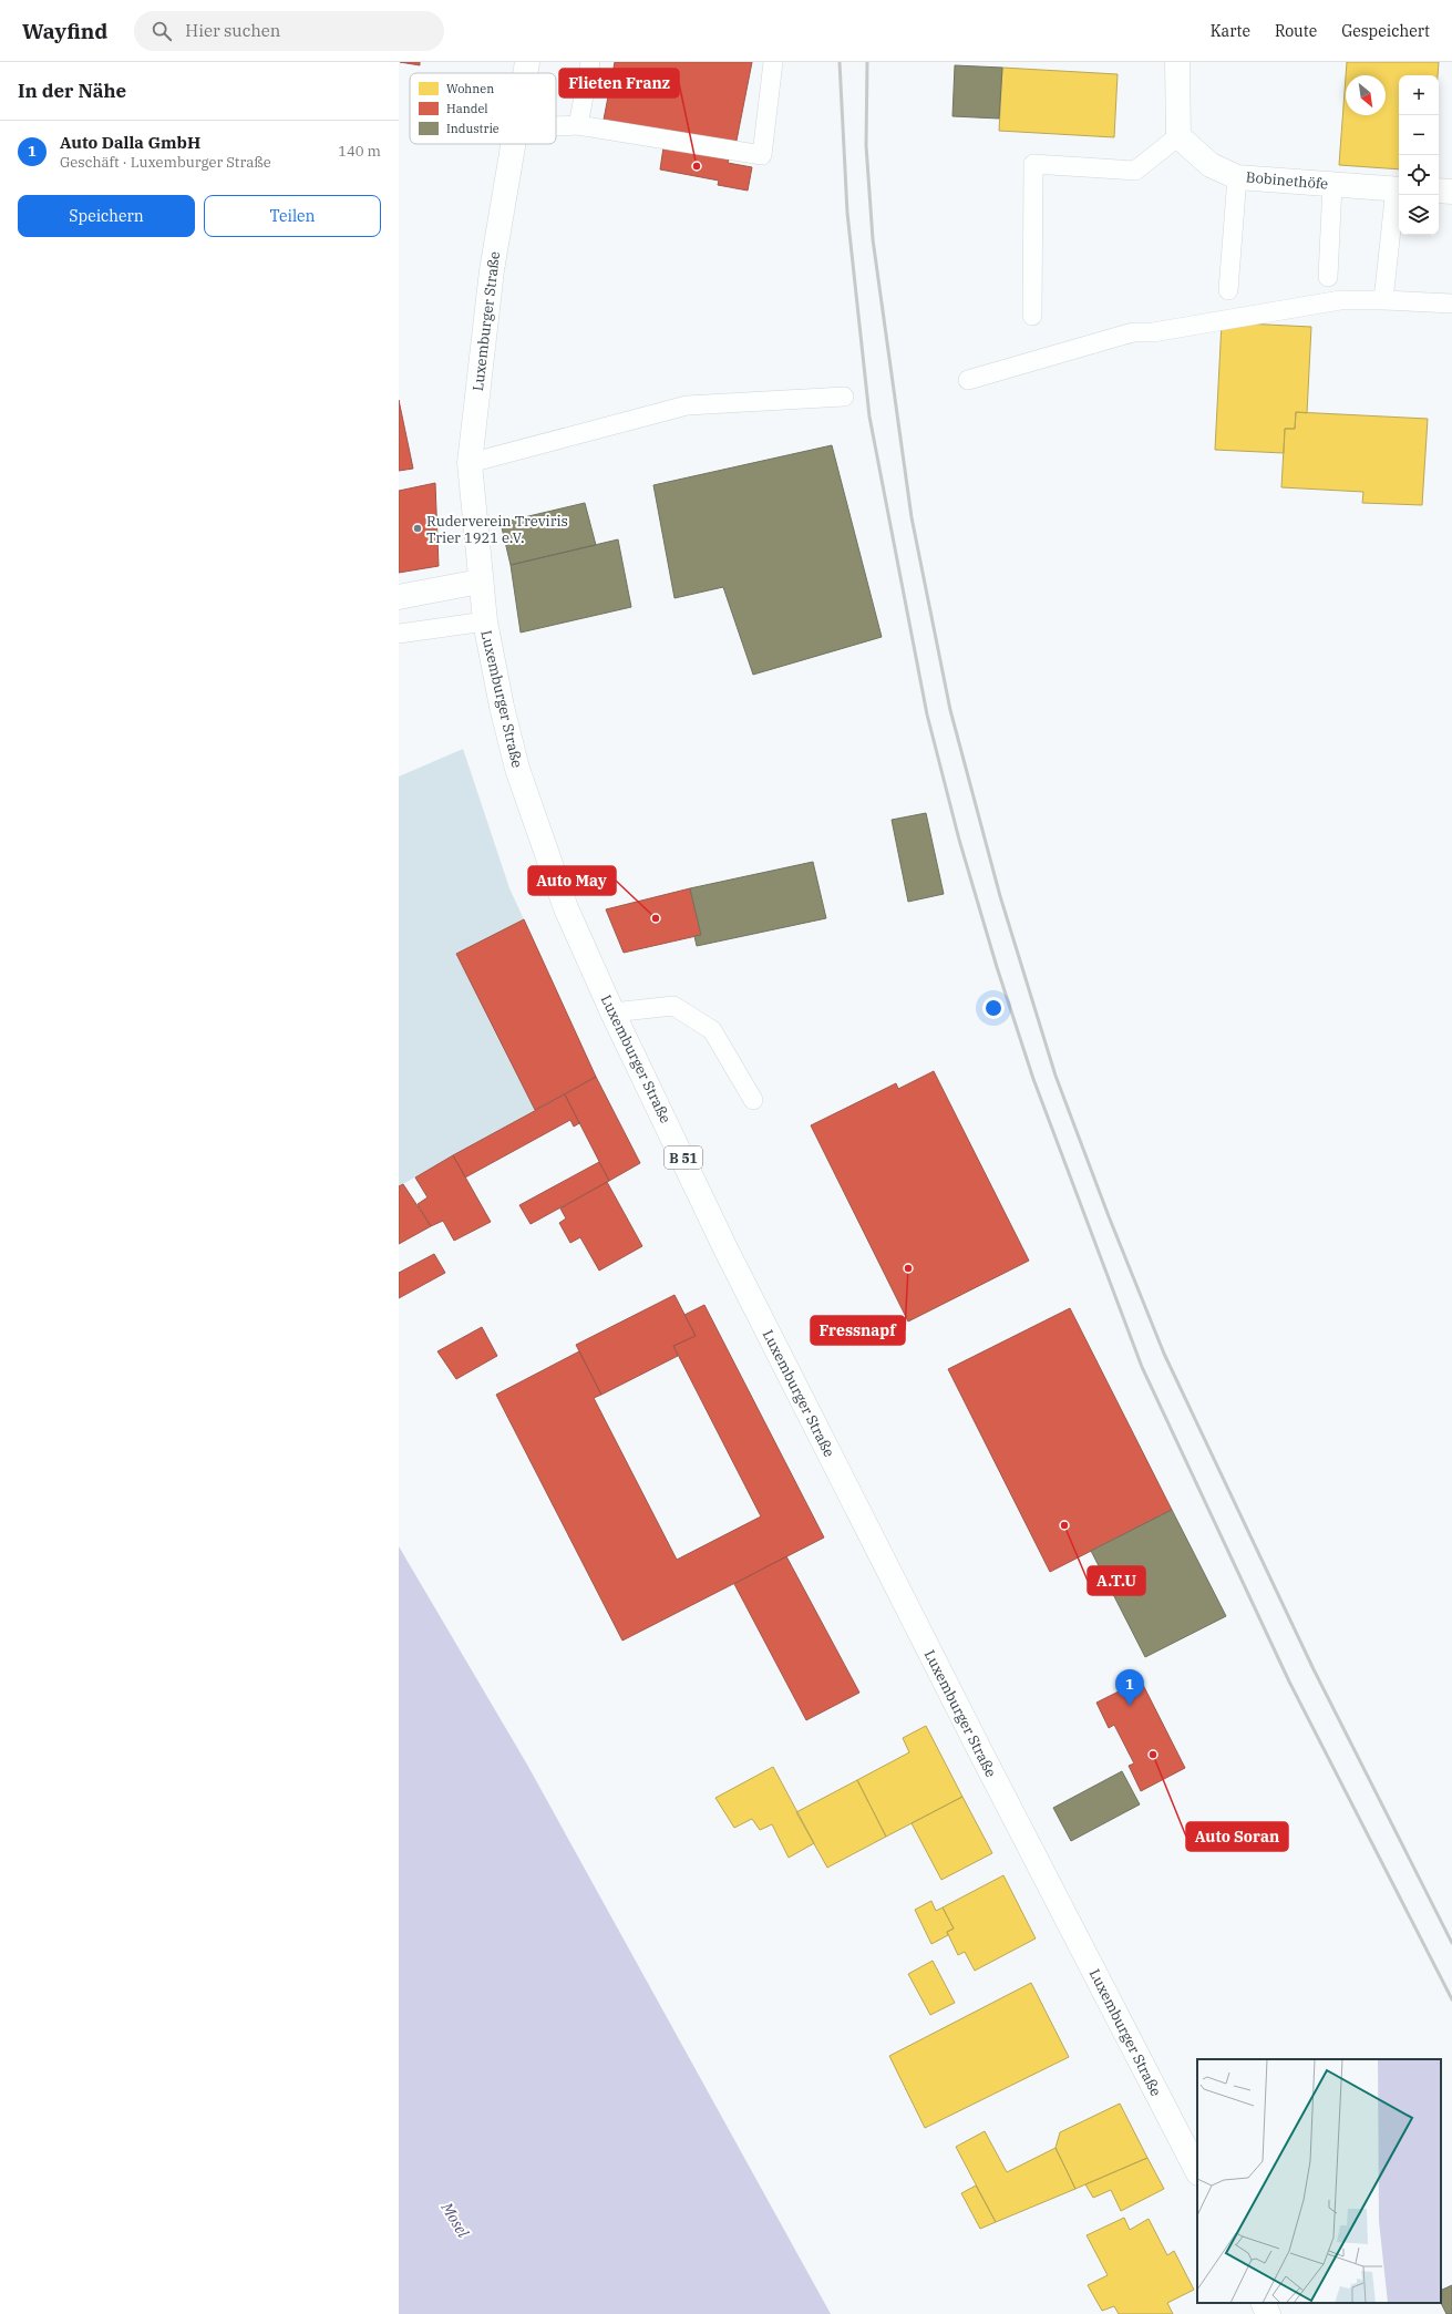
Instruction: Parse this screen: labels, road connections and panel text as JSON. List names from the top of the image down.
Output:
{
  "streets": {
    "main road": ["Bobinethöfe", "Luxemburger Straße", "B 51"]
  },
  "water": ["Mosel"],
  "places": [
    "Flieten Franz",
    "Ruderverein Treviris Trier 1921 e.V.",
    "Auto May",
    "Fressnapf",
    "A.T.U",
    "Auto Soran"
  ],
  "legend": ["Wohnen", "Handel", "Industrie"],
  "north": "bottom right",
  "page": {
    "header": "Wayfind",
    "search": "Hier suchen",
    "nav": ["Karte", "Route", "Gespeichert"],
    "heading": "In der Nähe",
    "map_buttons": ["+", "−"],
    "list": [
      {
        "mark": "1",
        "name": "Auto Dalla GmbH",
        "note": "Geschäft · Luxemburger Straße",
        "value": "140 m"
      }
    ],
    "buttons": ["Speichern", "Teilen"],
    "pins": "1"
  }
}
